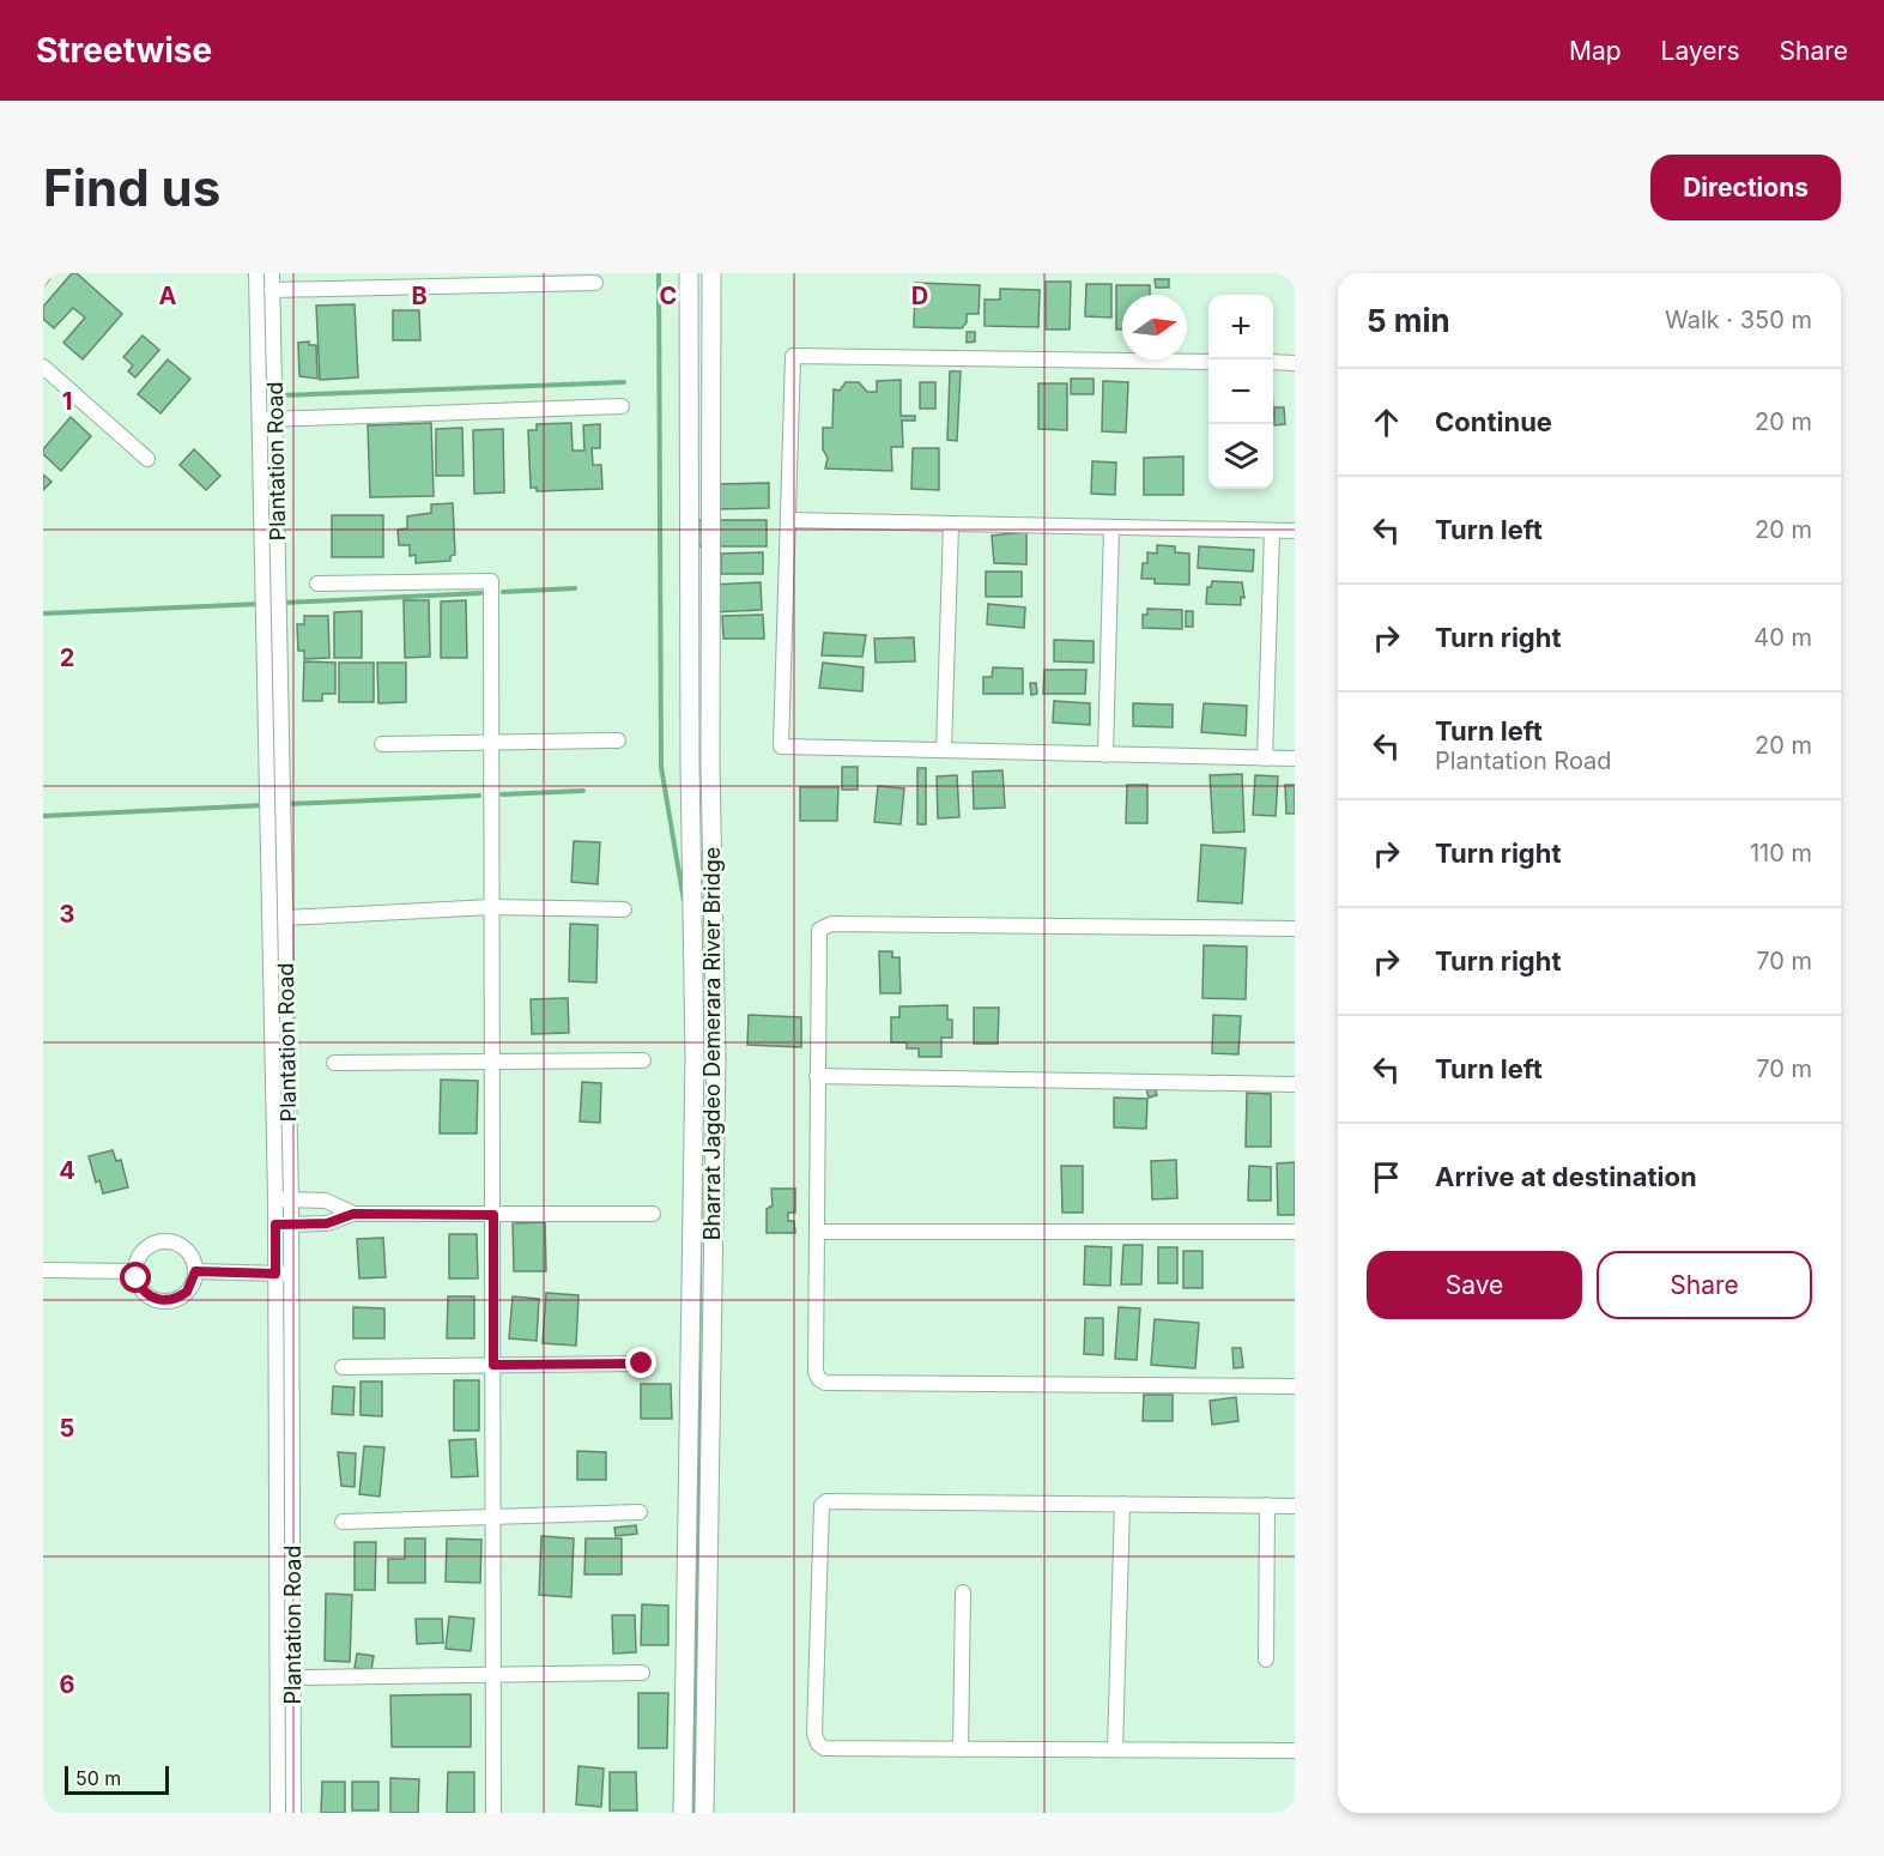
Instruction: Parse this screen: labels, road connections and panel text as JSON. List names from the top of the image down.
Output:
{
  "streets": {
    "main road": ["Bharrat Jagdeo Demerara River Bridge"],
    "street": ["Plantation Road"]
  },
  "scale_bar": "50 m",
  "north": "right",
  "page": {
    "header": "Streetwise",
    "nav": ["Map", "Layers", "Share"],
    "buttons": [
      "Directions",
      ["Save", "Share"]
    ],
    "title": "Find us",
    "heading": ["5 min", "Walk · 350 m"],
    "map_buttons": ["+", "−"],
    "list": [
      ["Continue", "20 m"],
      ["Turn left", "20 m"],
      ["Turn right", "40 m"],
      ["Turn left", "Plantation Road", "20 m"],
      ["Turn right", "110 m"],
      ["Turn right", "70 m"],
      ["Turn left", "70 m"],
      "Arrive at destination"
    ],
    "scale": "50 m"
  },
  "grid": {
    "columns": [
      "A",
      "B",
      "C",
      "D"
    ],
    "rows": [
      "1",
      "2",
      "3",
      "4",
      "5",
      "6"
    ]
  }
}
